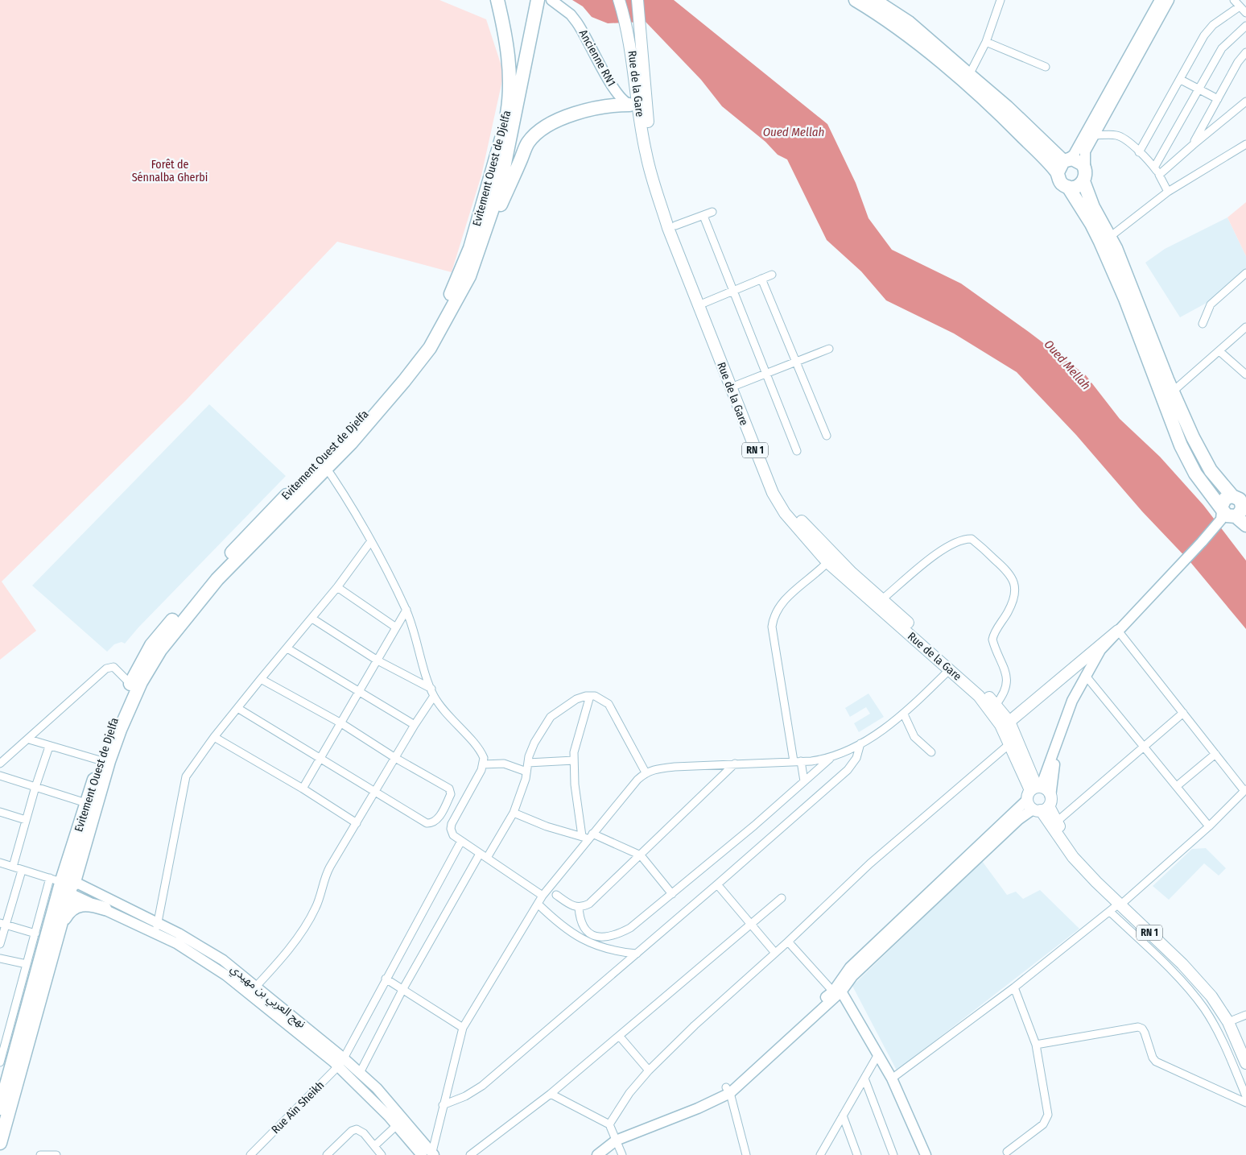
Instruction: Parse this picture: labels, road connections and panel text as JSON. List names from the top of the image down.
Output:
{
  "streets": {
    "highway": ["Evitement Ouest de Djelfa"],
    "main road": [
      "Ancienne RN1",
      "Rue de la Gare",
      "RN 1",
      "نهج العربي بن مهيدي"
    ],
    "street": ["Rue Aïn Sheikh"]
  },
  "crossings": [
    ["Ancienne RN1", "Rue de la Gare"],
    ["Rue de la Gare", "RN 1"],
    ["Evitement Ouest de Djelfa", "نهج العربي بن مهيدي"],
    ["نهج العربي بن مهيدي", "Rue Aïn Sheikh"]
  ],
  "water": ["Oued Mellah"],
  "parks": ["Forêt de Sénnalba Gherbi"]
}
